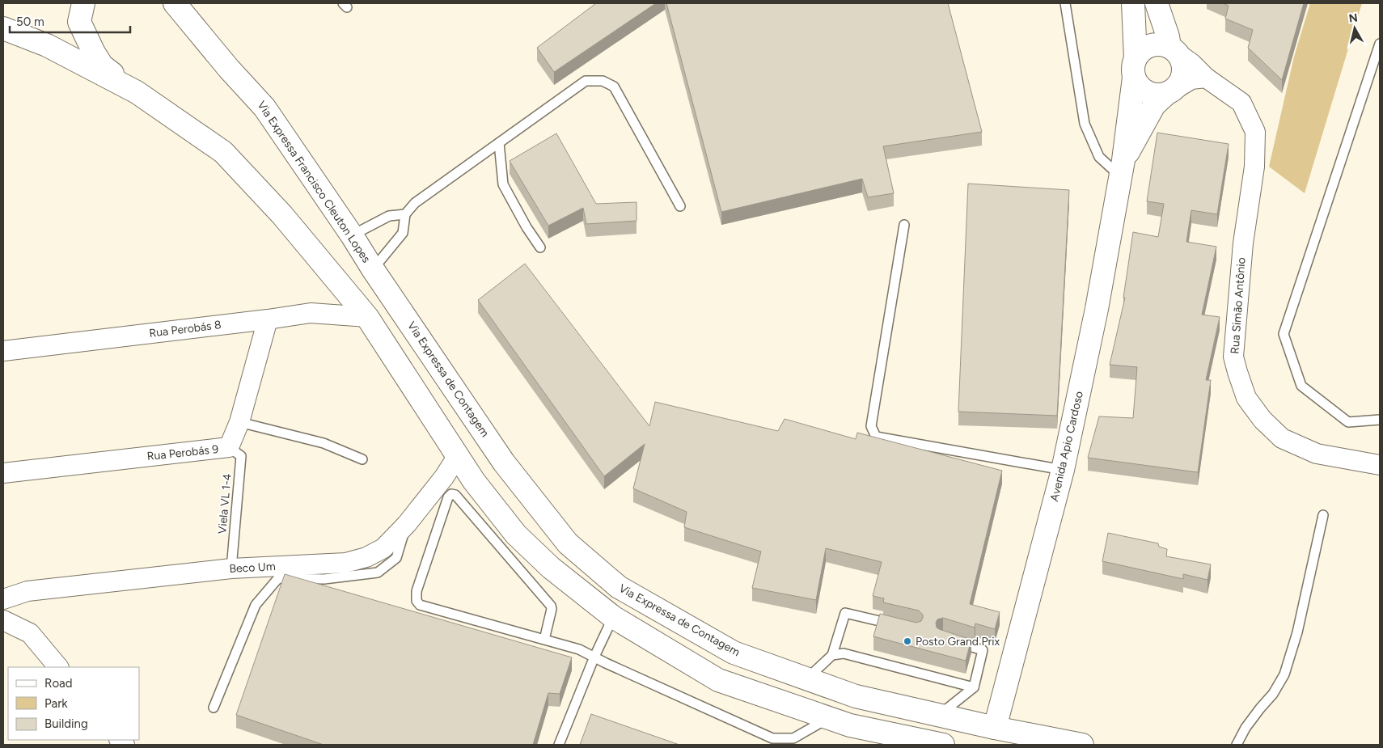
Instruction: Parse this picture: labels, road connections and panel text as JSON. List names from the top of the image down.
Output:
{
  "streets": {
    "main road": ["Via Expressa Francisco Cleuton Lopes", "Via Expressa de Contagem", "Avenida Apio Cardoso"],
    "street": [
      "Rua Simão Antônio",
      "Rua Perobás 8",
      "Rua Perobás 9",
      "Beco Um"
    ],
    "lane": ["Viela VL 1-4"]
  },
  "crossings": [
    ["Via Expressa Francisco Cleuton Lopes", "Via Expressa de Contagem"],
    ["Rua Simão Antônio", "Avenida Apio Cardoso"],
    ["Rua Perobás 8", "Rua Perobás 9"],
    ["Via Expressa de Contagem", "Avenida Apio Cardoso"],
    ["Rua Perobás 9", "Viela VL 1-4"],
    ["Viela VL 1-4", "Beco Um"]
  ],
  "places": ["Posto Grand Prix"],
  "legend": ["Road", "Park", "Building"],
  "scale_bar": "50 m",
  "north": "top"
}
